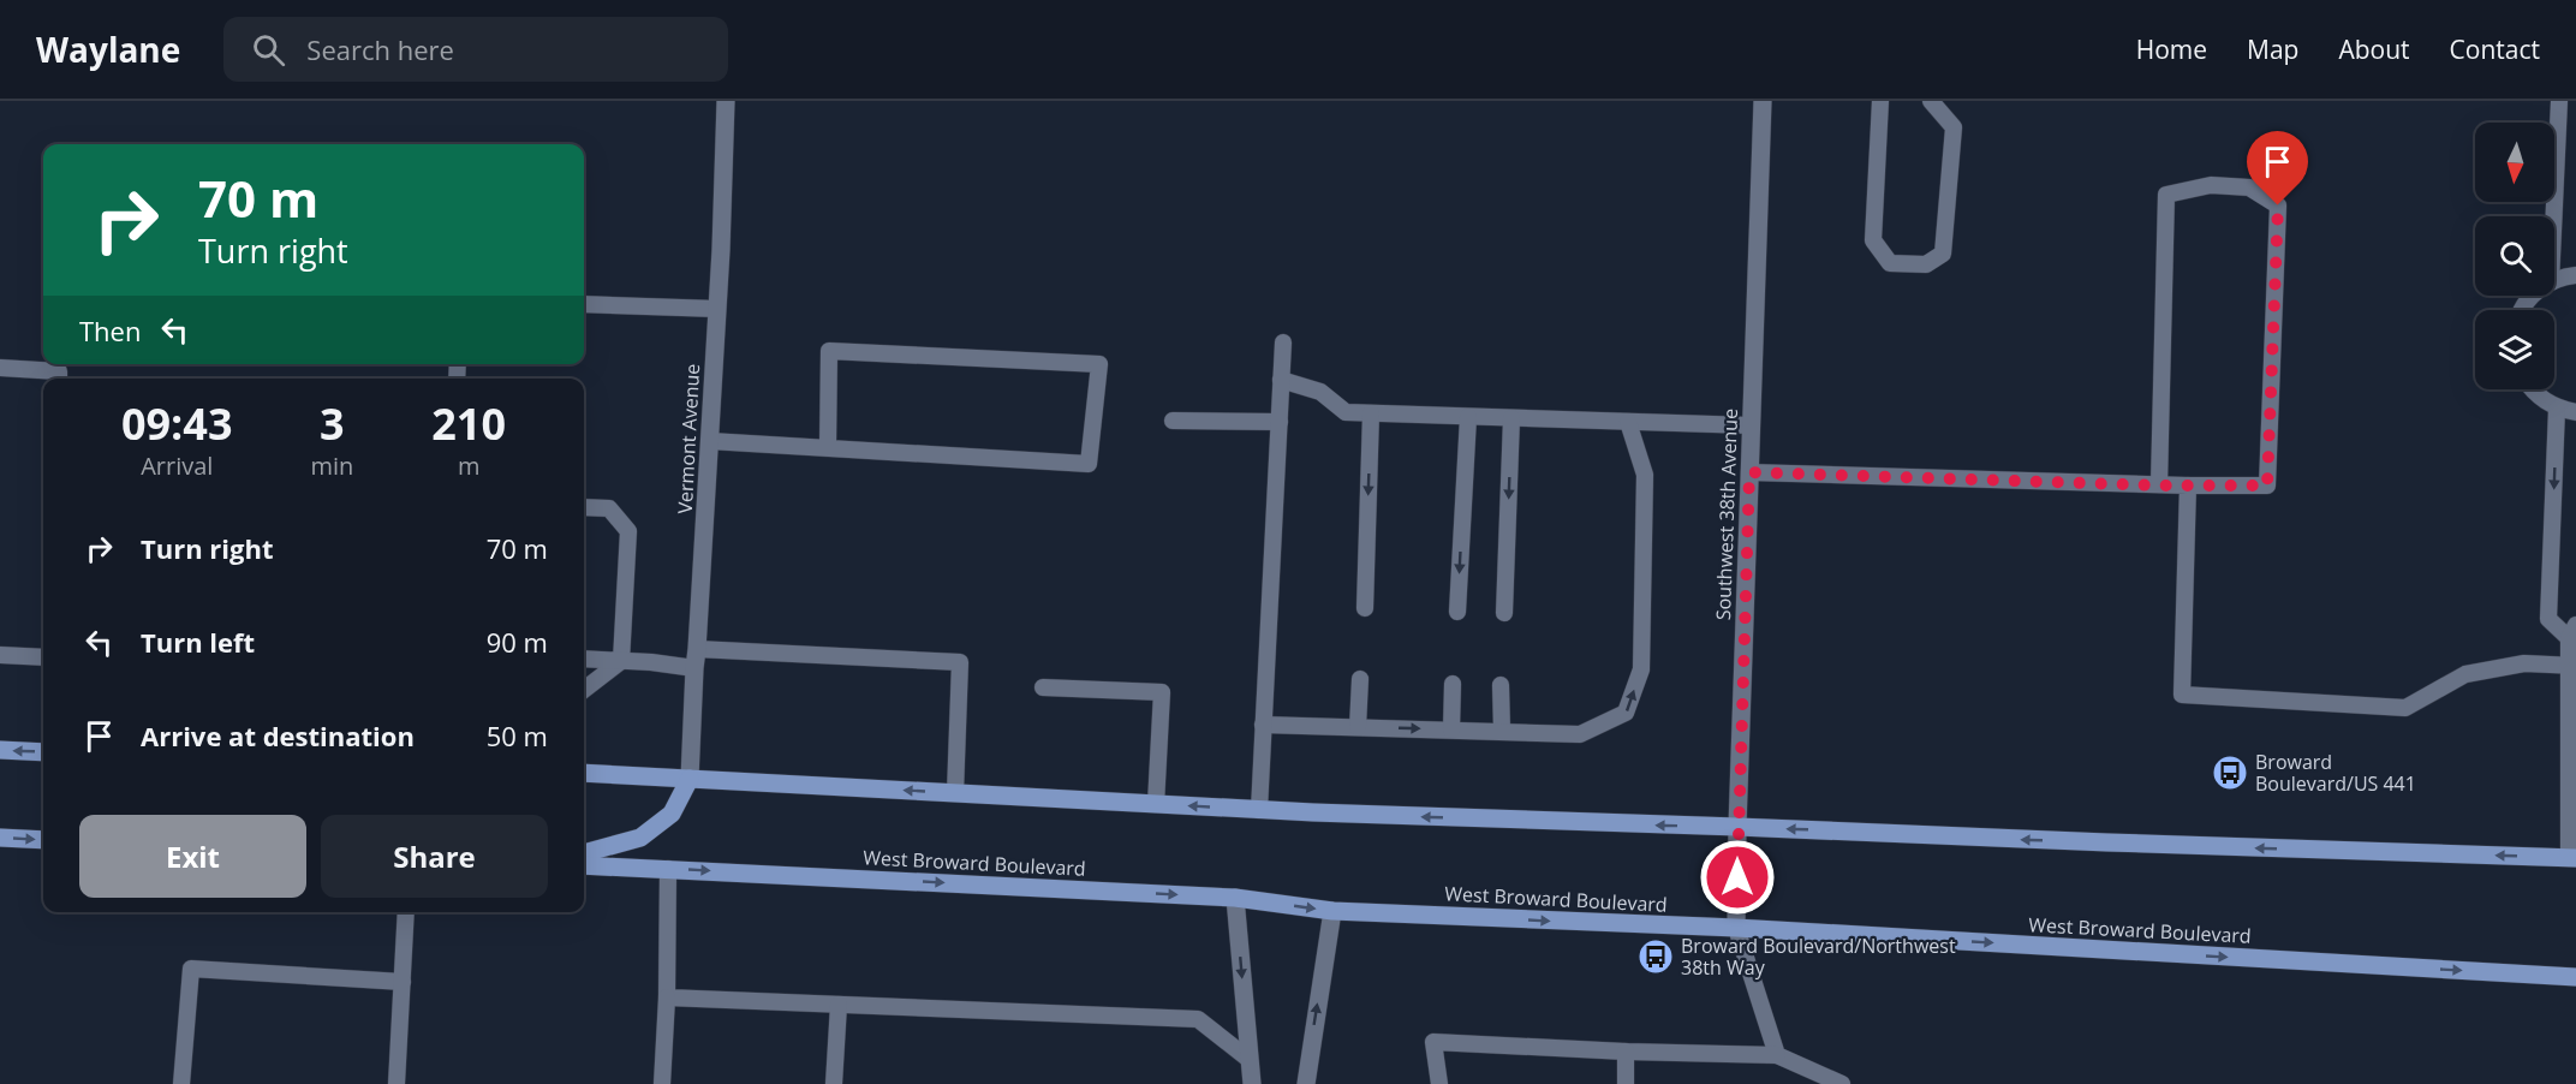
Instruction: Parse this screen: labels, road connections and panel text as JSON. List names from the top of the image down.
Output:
{
  "streets": {
    "main road": ["West Broward Boulevard"],
    "street": ["Vermont Avenue", "Southwest 38th Avenue"]
  },
  "crossings": [
    ["Southwest 38th Avenue", "West Broward Boulevard"]
  ],
  "places": {
    "bus stop": ["Broward Boulevard/US 441", "Broward Boulevard/Northwest 38th Way"]
  },
  "north": "bottom",
  "page": {
    "header": "Waylane",
    "search": "Search here",
    "nav": [
      "Home",
      "Map",
      "About",
      "Contact"
    ],
    "turn": ["70 m", "Turn right"],
    "then": "Then",
    "eta": [
      "09:43",
      "Arrival",
      "3",
      "min",
      "210",
      "m"
    ],
    "list": [
      {
        "name": "Turn right",
        "value": "70 m"
      },
      {
        "name": "Turn left",
        "value": "90 m"
      },
      {
        "name": "Arrive at destination",
        "value": "50 m"
      }
    ],
    "buttons": ["Exit", "Share"]
  }
}
